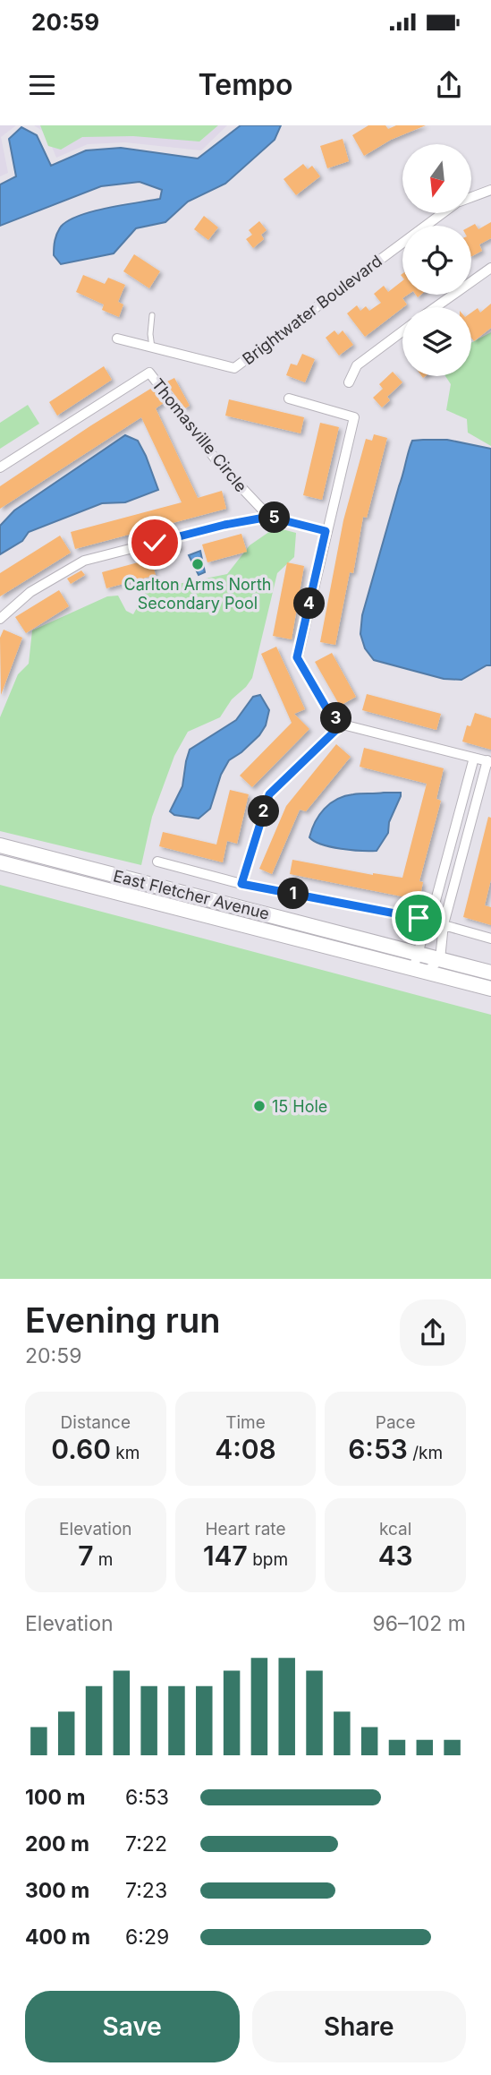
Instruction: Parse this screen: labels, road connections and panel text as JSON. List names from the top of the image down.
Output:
{
  "streets": {
    "main road": ["East Fletcher Avenue"],
    "street": ["Brightwater Boulevard", "Thomasville Circle"]
  },
  "places": ["Carlton Arms North Secondary Pool", "15 Hole"],
  "north": "bottom",
  "page": {
    "status": "20:59",
    "header": "Tempo",
    "pins": [
      "5",
      "4",
      "3",
      "2",
      "1"
    ],
    "heading": ["Evening run", "20:59"],
    "stats": [
      ["Distance", "0.60 km"],
      ["Time", "4:08"],
      ["Pace", "6:53 /km"],
      ["Elevation", "7 m"],
      ["Heart rate", "147 bpm"],
      ["kcal", "43"]
    ],
    "chart": ["Elevation", "96–102 m"],
    "list": [
      {
        "name": "100 m",
        "note": "6:53"
      },
      {
        "name": "200 m",
        "note": "7:22"
      },
      {
        "name": "300 m",
        "note": "7:23"
      },
      {
        "name": "400 m",
        "note": "6:29"
      }
    ],
    "buttons": ["Save", "Share"]
  }
}
